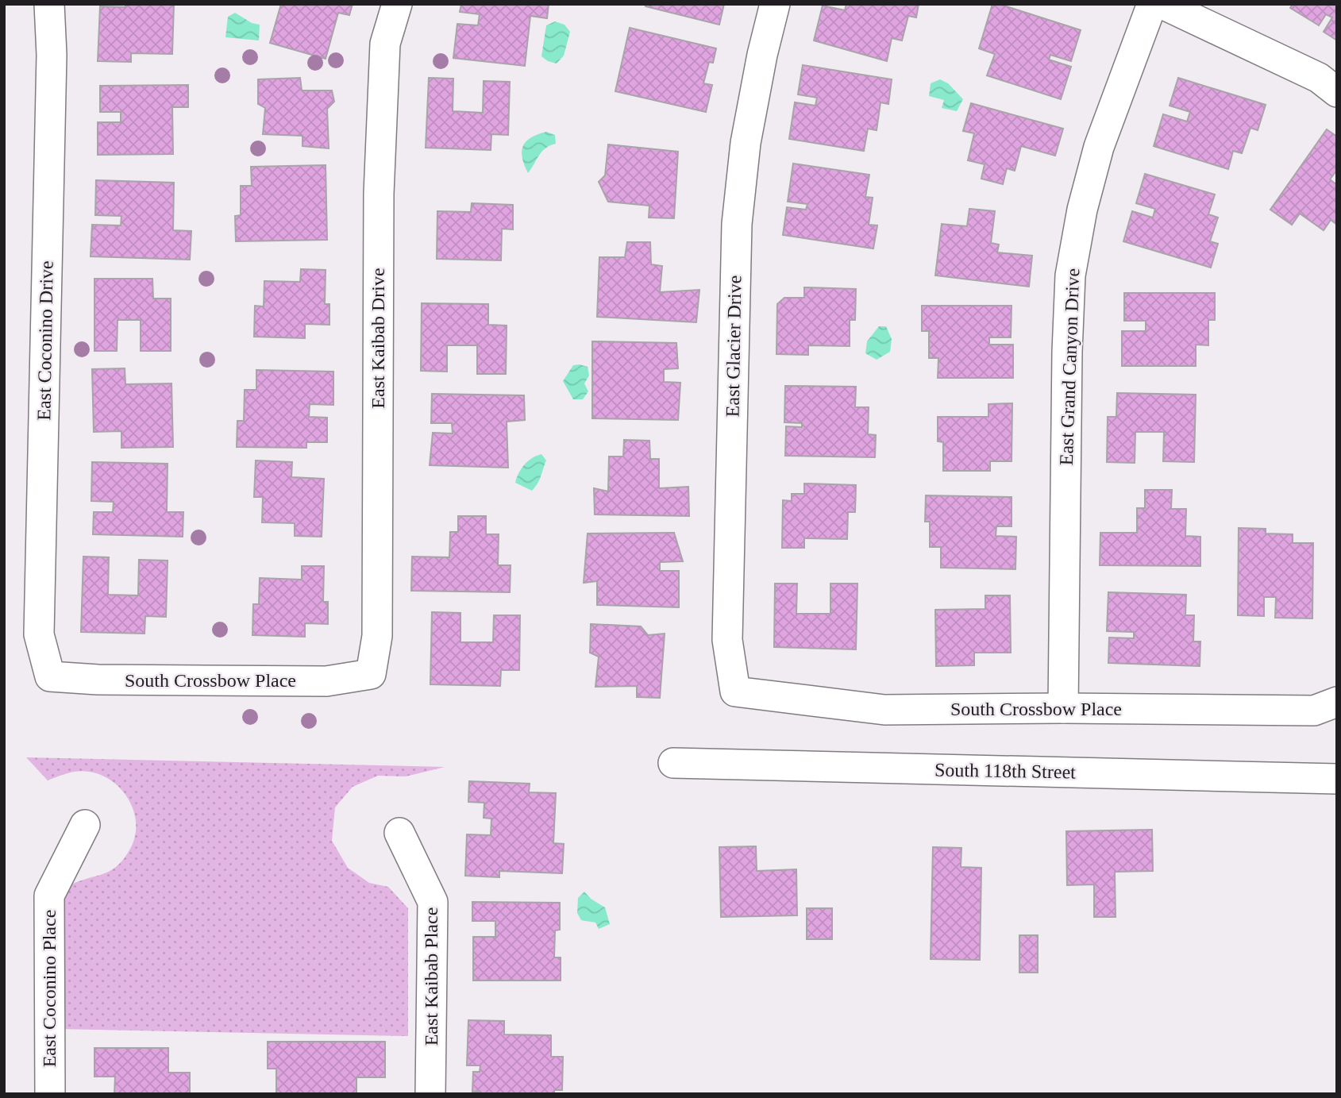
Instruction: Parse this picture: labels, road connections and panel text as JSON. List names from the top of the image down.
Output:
{
  "streets": {
    "street": [
      "East Kaibab Drive",
      "East Coconino Drive",
      "East Glacier Drive",
      "East Grand Canyon Drive",
      "South Crossbow Place",
      "South 118th Street",
      "East Kaibab Place",
      "East Coconino Place"
    ]
  },
  "crossings": [
    ["East Kaibab Drive", "South Crossbow Place"],
    ["East Coconino Drive", "South Crossbow Place"],
    ["East Glacier Drive", "South Crossbow Place"],
    ["East Grand Canyon Drive", "South Crossbow Place"]
  ]
}
